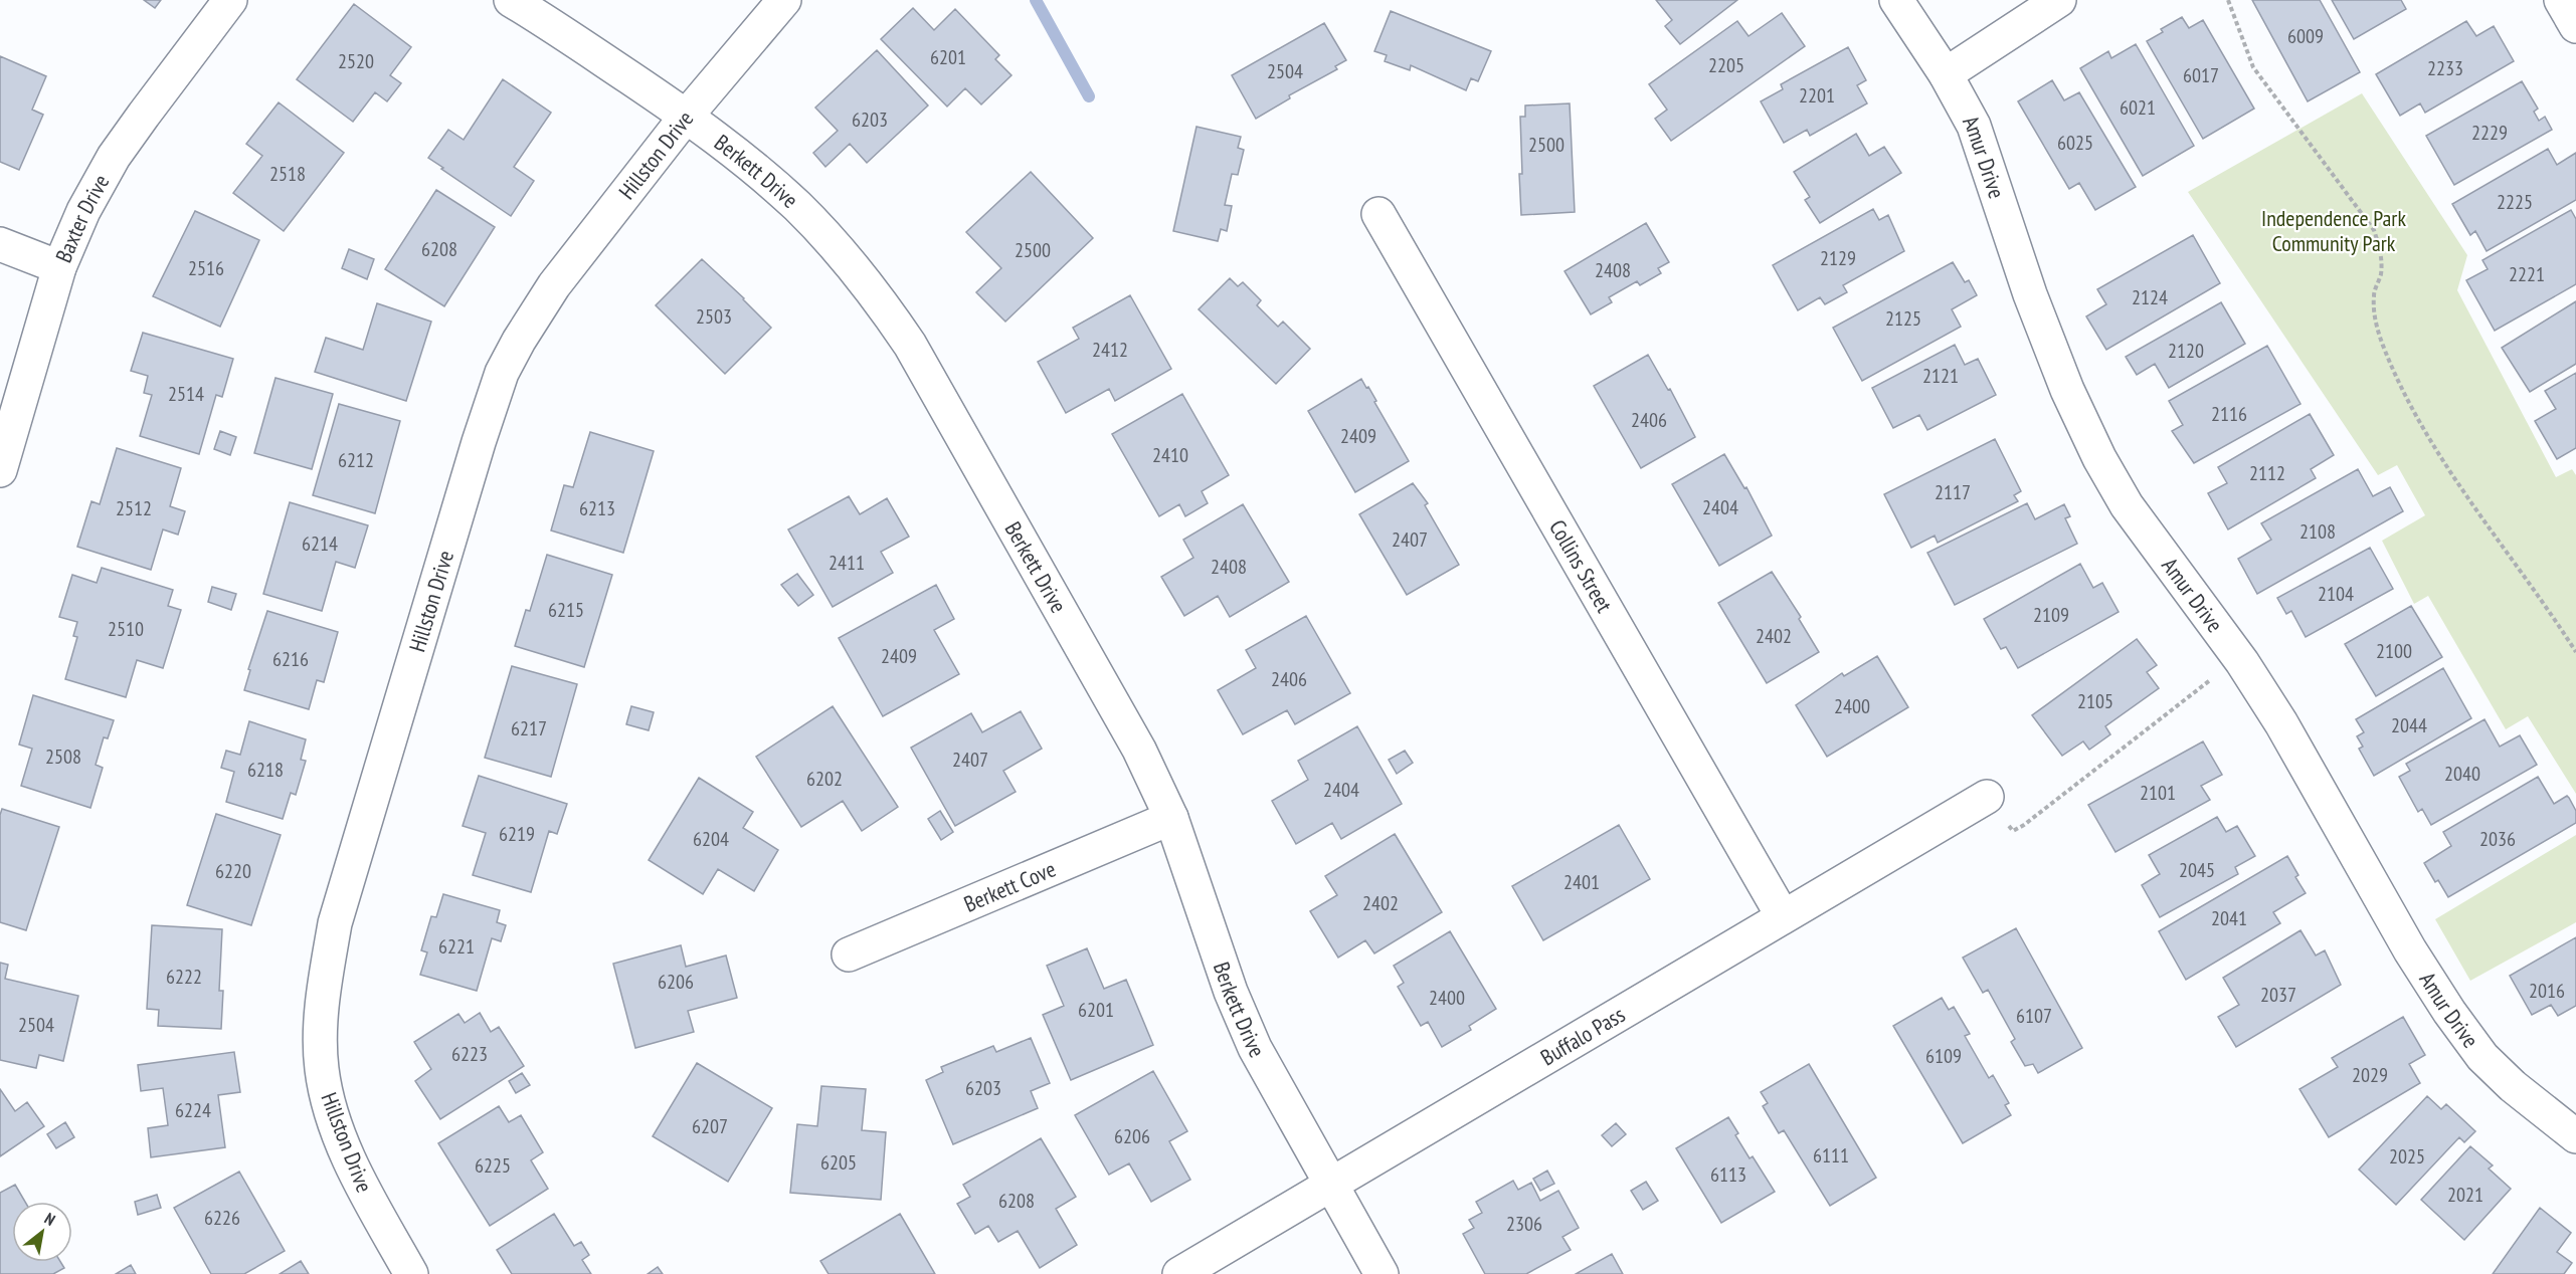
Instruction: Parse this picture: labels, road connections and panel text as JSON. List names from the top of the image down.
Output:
{
  "streets": {
    "street": [
      "Hillston Drive",
      "Amur Drive",
      "Berkett Drive",
      "Baxter Drive",
      "Collins Street",
      "Berkett Cove",
      "Buffalo Pass"
    ]
  },
  "crossings": [
    ["Hillston Drive", "Berkett Drive"],
    ["Berkett Drive", "Berkett Cove"],
    ["Berkett Drive", "Buffalo Pass"],
    ["Collins Street", "Buffalo Pass"]
  ],
  "parks": ["Independence Park Community Park"],
  "house_numbers": [
    "6009",
    "6201",
    "2520",
    "2205",
    "2233",
    "2504",
    "6017",
    "2201",
    "6021",
    "6203",
    "2229",
    "6025",
    "2500",
    "2518",
    "2225",
    "6208",
    "2500",
    "2129",
    "2516",
    "2408",
    "2221",
    "2124",
    "2503",
    "2125",
    "2412",
    "2120",
    "2121",
    "2514",
    "2116",
    "2406",
    "2409",
    "2410",
    "6212",
    "2112",
    "2117",
    "2404",
    "2512",
    "6213",
    "2108",
    "2407",
    "6214",
    "2411",
    "2408",
    "2104",
    "6215",
    "2109",
    "2510",
    "2402",
    "2100",
    "2409",
    "6216",
    "2406",
    "2105",
    "2400",
    "2044",
    "6217",
    "2508",
    "2407",
    "6218",
    "2040",
    "6202",
    "2404",
    "2101",
    "6219",
    "6204",
    "2036",
    "2045",
    "6220",
    "2401",
    "2402",
    "2041",
    "6221",
    "6222",
    "6206",
    "2016",
    "2037",
    "2400",
    "6201",
    "6107",
    "2504",
    "6223",
    "6109",
    "2029",
    "6203",
    "6224",
    "6207",
    "6206",
    "6111",
    "2025",
    "6205",
    "6225",
    "6113",
    "2021",
    "6208",
    "6226",
    "2306"
  ],
  "north": "top right"
}
